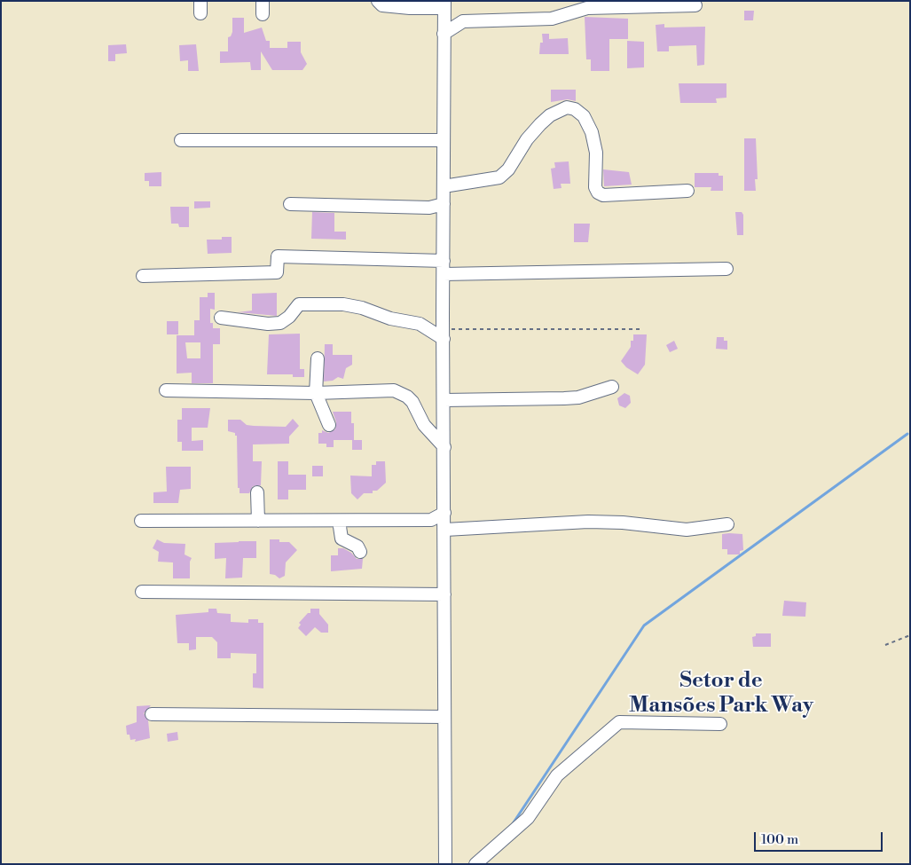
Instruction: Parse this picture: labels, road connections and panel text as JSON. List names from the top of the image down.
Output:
{
  "districts": ["Setor de Mansões Park Way"],
  "scale_bar": "100 m"
}
